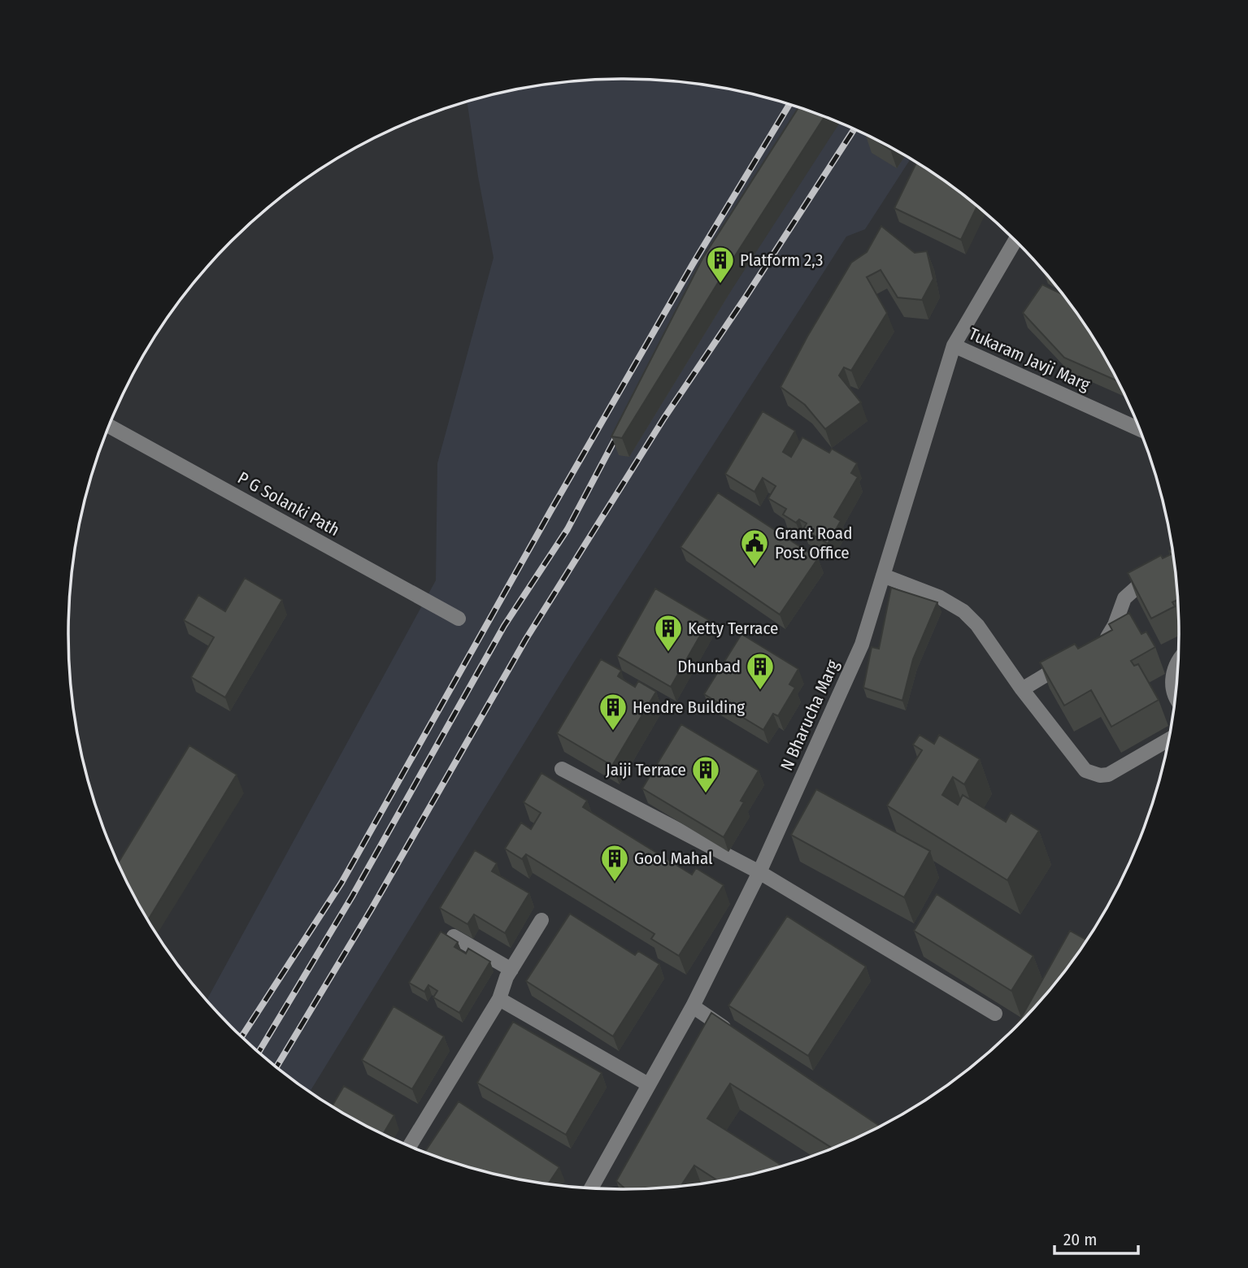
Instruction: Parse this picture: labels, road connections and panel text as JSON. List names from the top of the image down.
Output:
{
  "streets": {
    "street": ["Tukaram Javji Marg", "P G Solanki Path", "N Bharucha Marg"]
  },
  "crossings": [
    ["Tukaram Javji Marg", "N Bharucha Marg"]
  ],
  "places": {
    "building": [
      "Platform 2,3",
      "Ketty Terrace",
      "Dhunbad",
      "Hendre Building",
      "Jaiji Terrace",
      "Gool Mahal"
    ],
    "public building": ["Grant Road Post Office"]
  },
  "scale_bar": "20 m"
}
